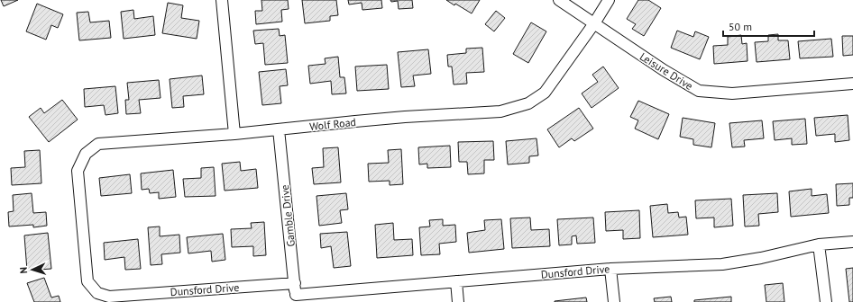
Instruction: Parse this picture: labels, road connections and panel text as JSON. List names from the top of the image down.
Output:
{
  "streets": {
    "street": [
      "Leisure Drive",
      "Wolf Road",
      "Gamble Drive",
      "Dunsford Drive"
    ]
  },
  "crossings": [
    ["Leisure Drive", "Wolf Road"],
    ["Wolf Road", "Gamble Drive"],
    ["Wolf Road", "Dunsford Drive"],
    ["Gamble Drive", "Dunsford Drive"]
  ],
  "scale_bar": "50 m",
  "north": "left"
}
